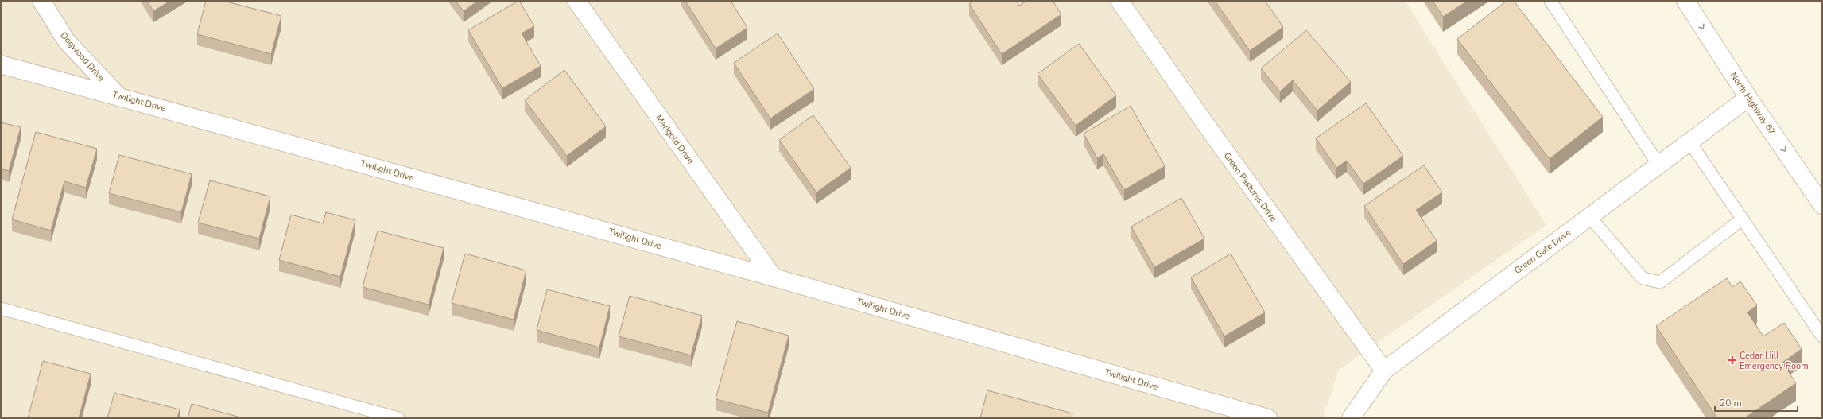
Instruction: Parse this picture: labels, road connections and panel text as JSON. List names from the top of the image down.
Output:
{
  "streets": {
    "street": [
      "Dogwood Drive",
      "Twilight Drive",
      "North Highway 67",
      "Marigold Drive",
      "Green Pastures Drive",
      "Green Gate Drive"
    ]
  },
  "crossings": [
    ["Dogwood Drive", "Twilight Drive"],
    ["Twilight Drive", "Marigold Drive"],
    ["North Highway 67", "Green Gate Drive"],
    ["Green Pastures Drive", "Green Gate Drive"]
  ],
  "one_way": ["North Highway 67"],
  "places": {
    "health": ["Cedar Hill Emergency Room"]
  },
  "scale_bar": "20 m"
}
